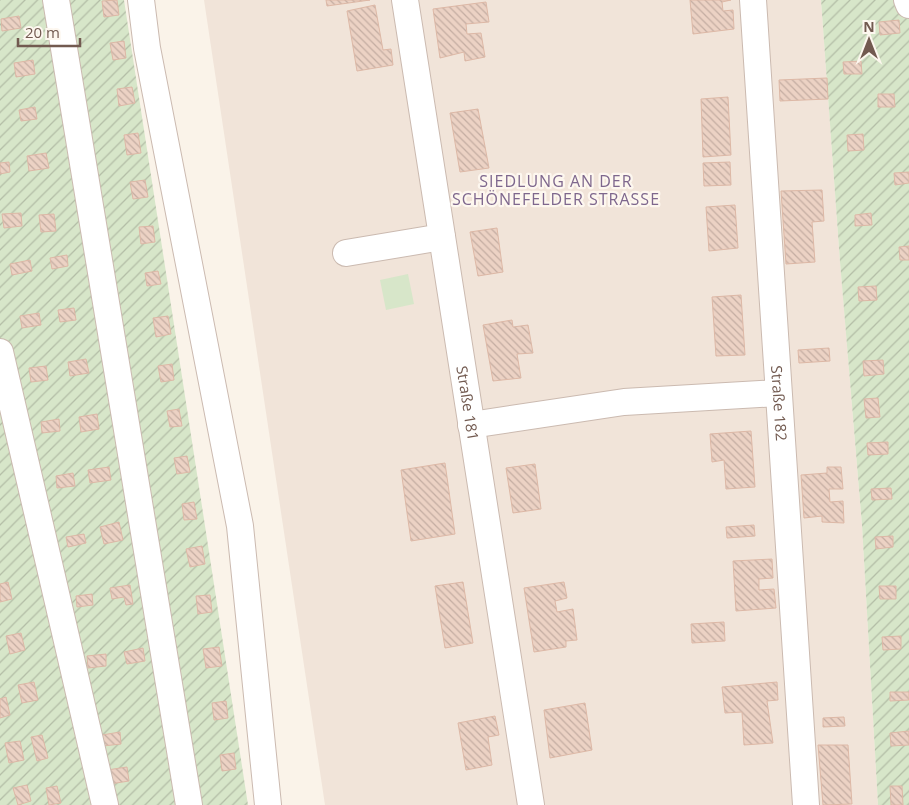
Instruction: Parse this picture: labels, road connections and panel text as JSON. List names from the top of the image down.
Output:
{
  "streets": {
    "lane": ["Straße 181", "Straße 182"]
  },
  "districts": ["SIEDLUNG AN DER SCHÖNEFELDER STRASSE"],
  "scale_bar": "20 m",
  "north": "top"
}
